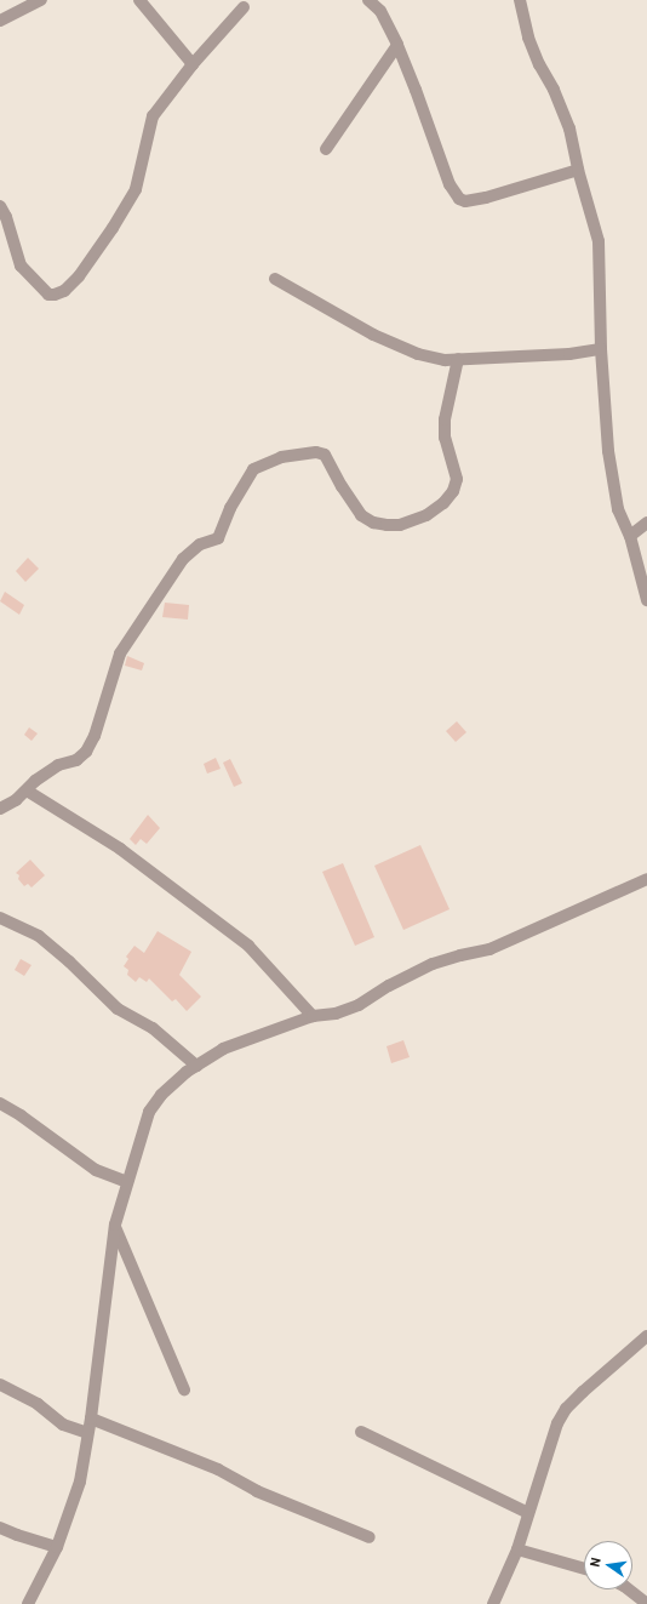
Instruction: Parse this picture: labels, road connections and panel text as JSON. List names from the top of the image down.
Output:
{
  "north": "left"
}
